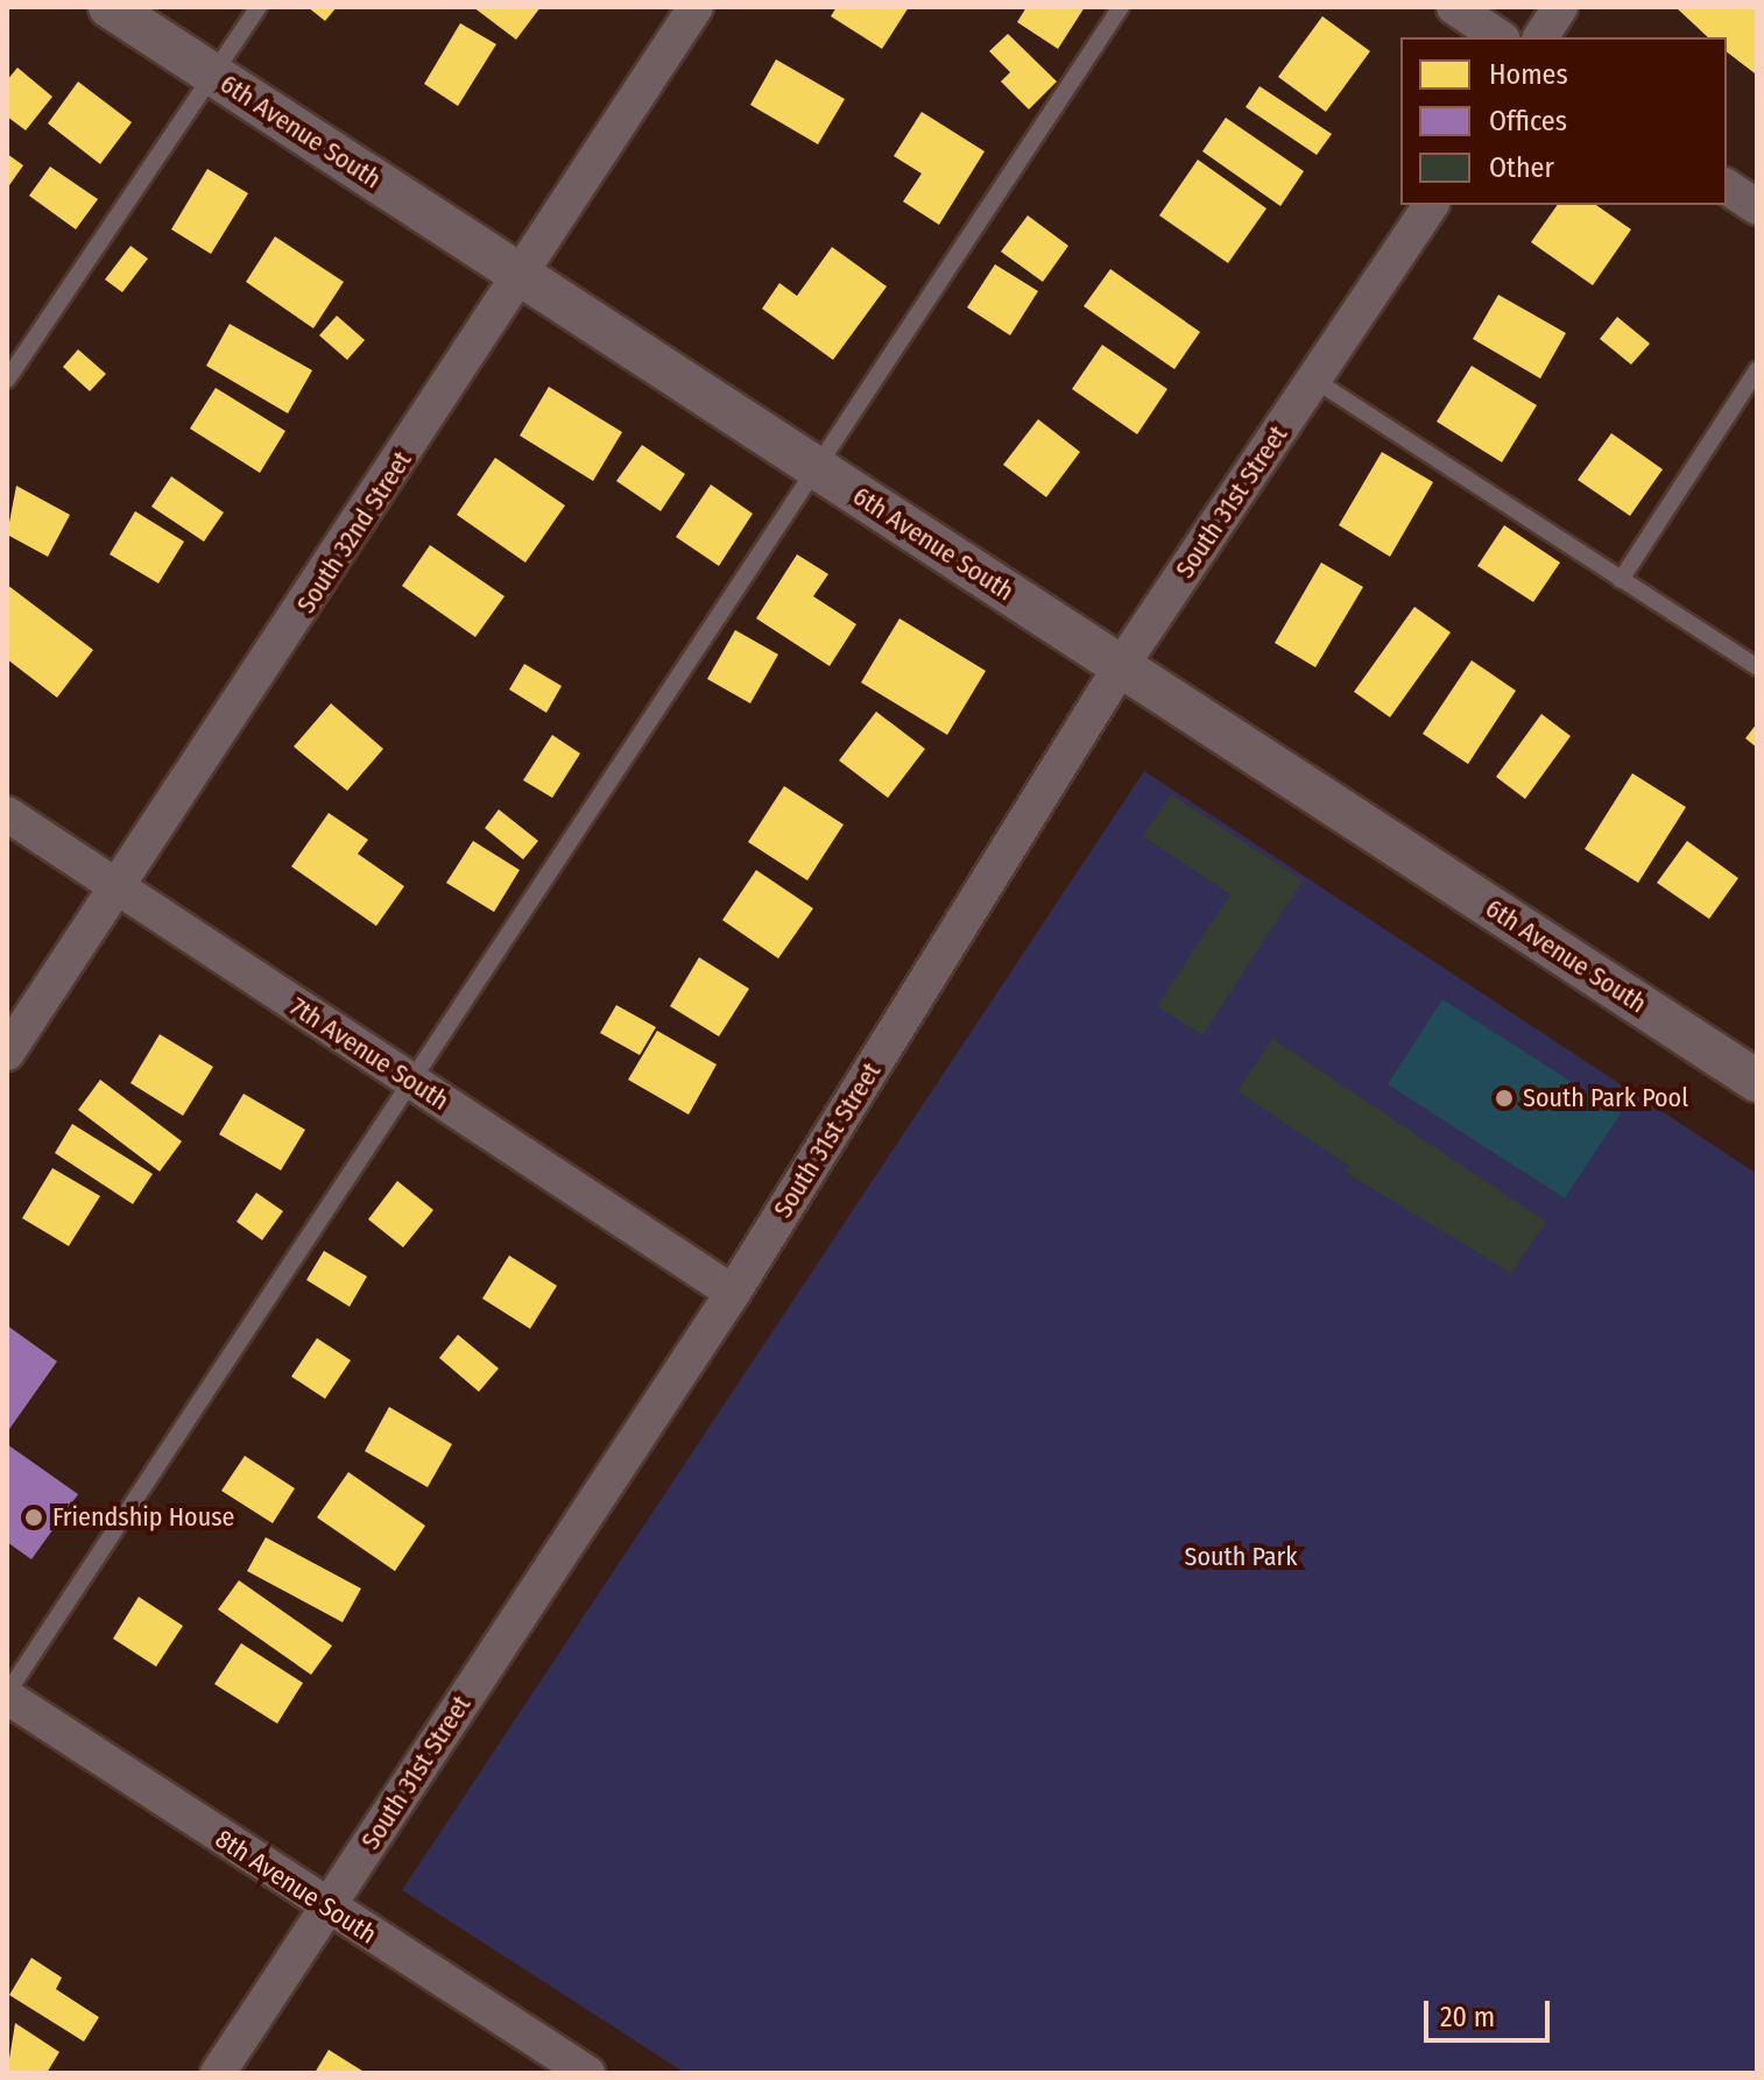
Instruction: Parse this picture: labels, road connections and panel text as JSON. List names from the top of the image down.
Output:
{
  "streets": {
    "street": [
      "6th Avenue South",
      "South 31st Street",
      "South 32nd Street",
      "7th Avenue South",
      "8th Avenue South"
    ]
  },
  "crossings": [
    ["6th Avenue South", "South 31st Street"],
    ["6th Avenue South", "South 32nd Street"],
    ["South 31st Street", "7th Avenue South"],
    ["South 31st Street", "8th Avenue South"],
    ["South 32nd Street", "7th Avenue South"]
  ],
  "parks": ["South Park"],
  "places": ["South Park Pool", "Friendship House"],
  "legend": ["Homes", "Offices", "Other"],
  "scale_bar": "20 m"
}
